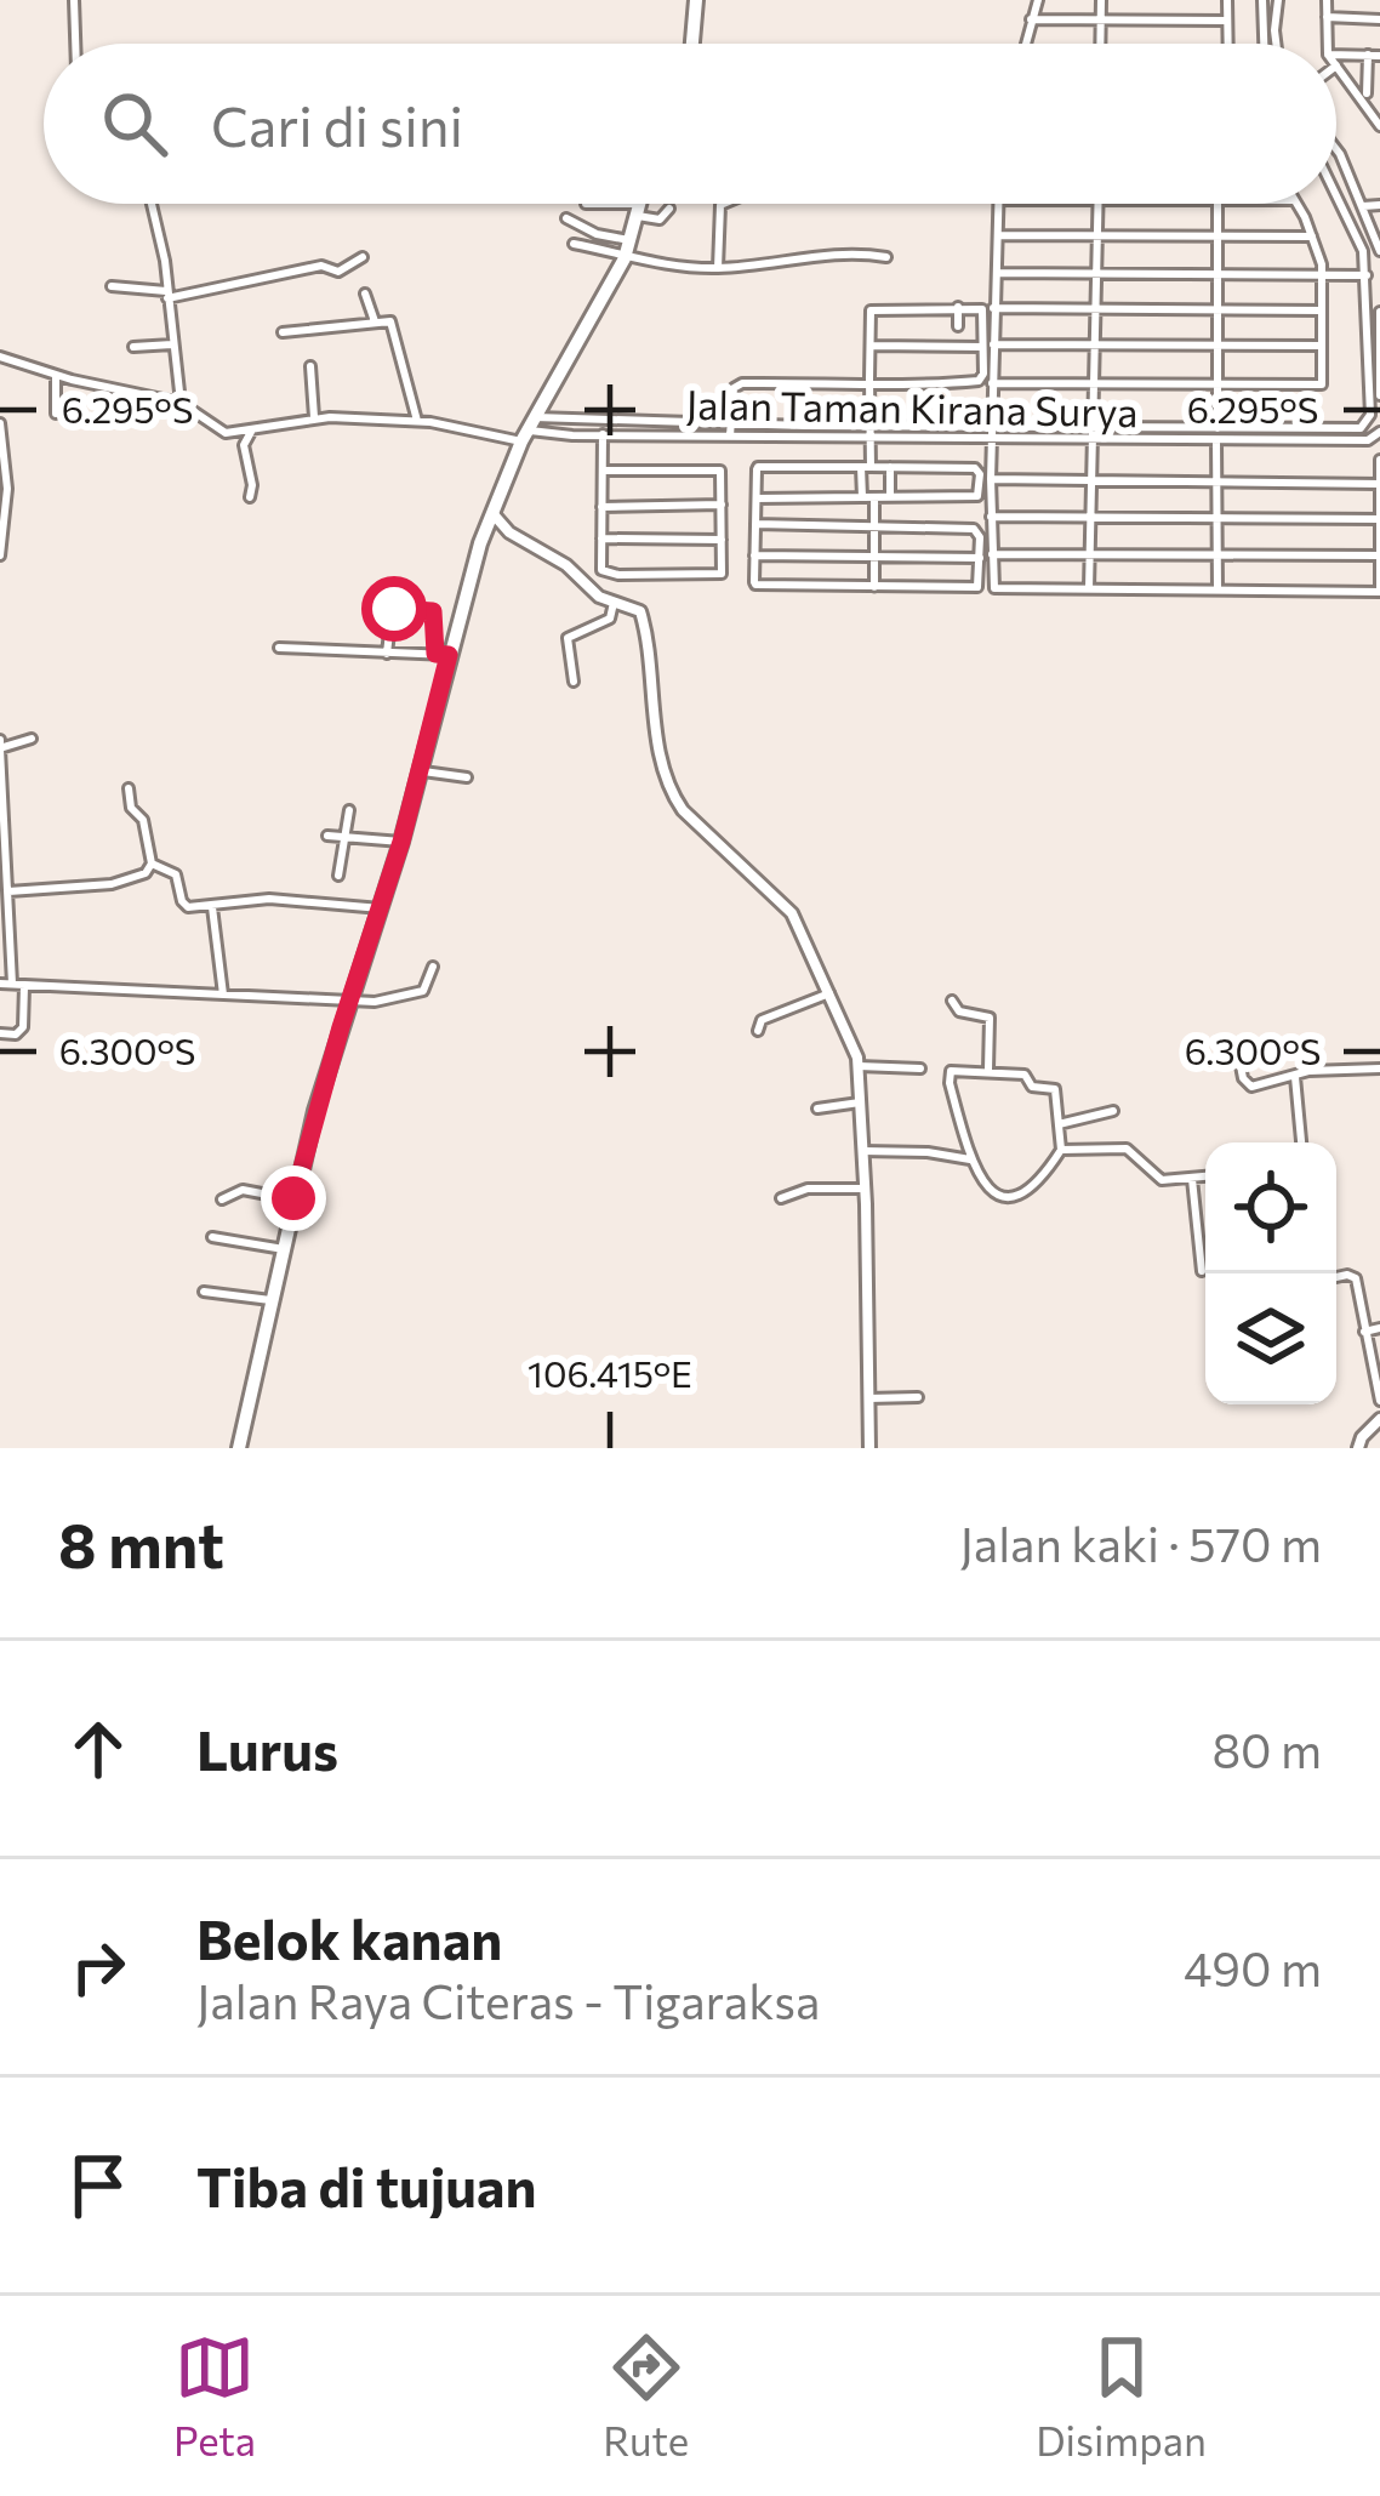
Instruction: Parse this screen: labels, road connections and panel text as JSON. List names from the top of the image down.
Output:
{
  "streets": {
    "street": ["Jalan Taman Kirana Surya"]
  },
  "page": {
    "search": "Cari di sini",
    "heading": ["8 mnt", "Jalan kaki · 570 m"],
    "list": [
      ["Lurus", "80 m"],
      ["Belok kanan", "Jalan Raya Citeras - Tigaraksa", "490 m"],
      "Tiba di tujuan"
    ],
    "nav": ["Peta", "Rute", "Disimpan"]
  },
  "coordinates": ["6.295°S", "6.300°S", "106.415°E"]
}
